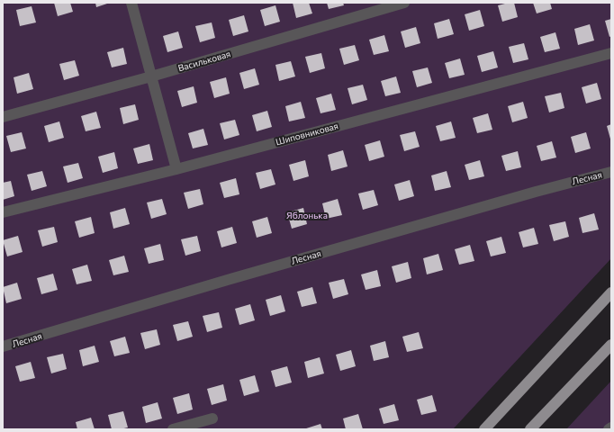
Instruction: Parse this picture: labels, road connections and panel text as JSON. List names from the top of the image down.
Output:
{
  "streets": {
    "street": ["Васильковая", "Шиповниковая", "Лесная"]
  },
  "parks": ["Яблонька"]
}
